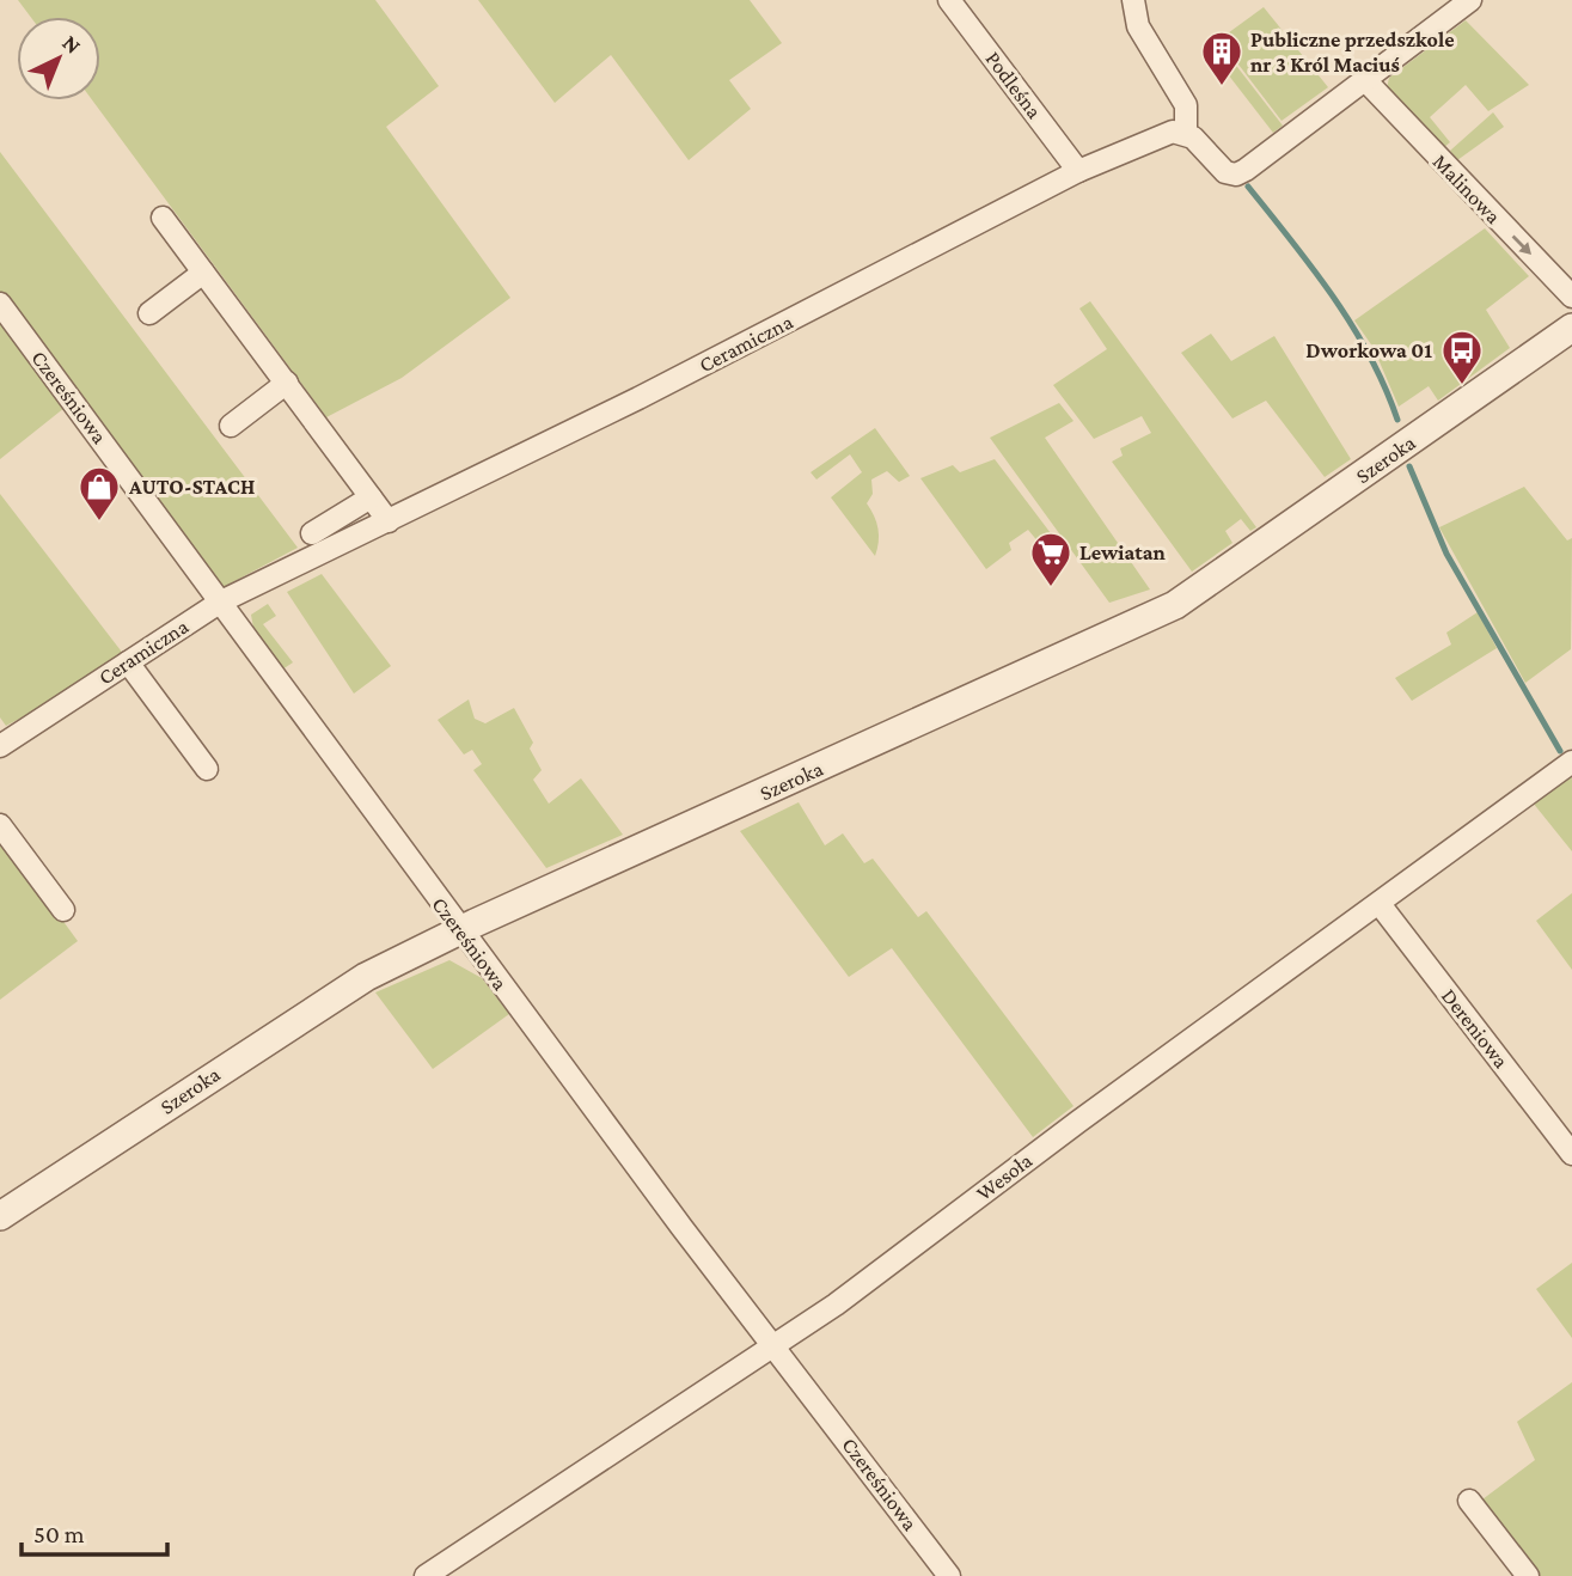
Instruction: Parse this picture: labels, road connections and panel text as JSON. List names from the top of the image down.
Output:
{
  "streets": {
    "street": [
      "Podleśna",
      "Malinowa",
      "Ceramiczna",
      "Czereśniowa",
      "Szeroka",
      "Dereniowa",
      "Wesoła"
    ]
  },
  "crossings": [
    ["Podleśna", "Ceramiczna"],
    ["Ceramiczna", "Czereśniowa"],
    ["Czereśniowa", "Szeroka"],
    ["Czereśniowa", "Wesoła"],
    ["Dereniowa", "Wesoła"]
  ],
  "one_way": ["Malinowa"],
  "places": {
    "building": ["Publiczne przedszkole nr 3 Król Maciuś"],
    "bus stop": ["Dworkowa 01"],
    "shop": ["AUTO-STACH"],
    "supermarket": ["Lewiatan"]
  },
  "scale_bar": "50 m",
  "north": "top right"
}
